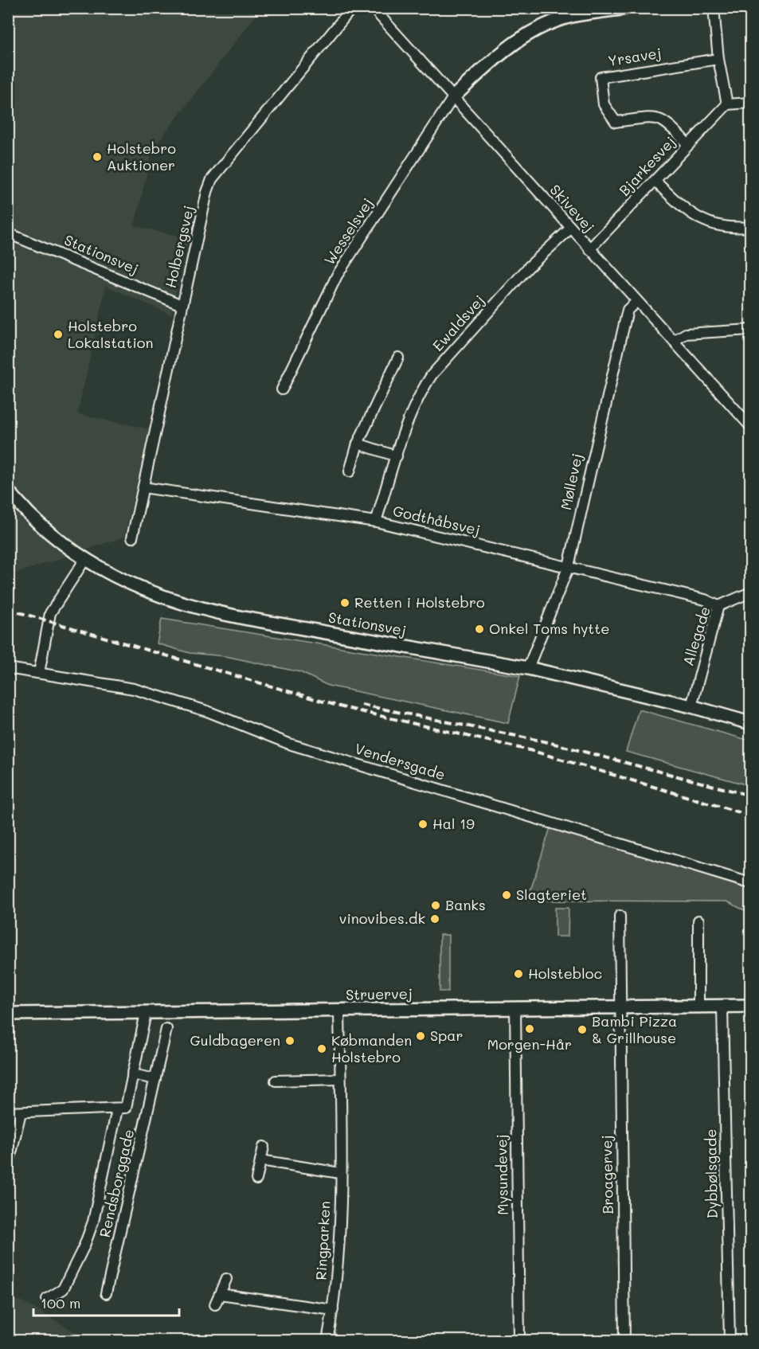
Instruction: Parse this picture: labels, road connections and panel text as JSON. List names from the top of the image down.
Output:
{
  "streets": {
    "street": [
      "Yrsavej",
      "Bjarkesvej",
      "Skivevej",
      "Wesselsvej",
      "Holbergsvej",
      "Stationsvej",
      "Ewaldsvej",
      "Møllevej",
      "Godthåbsvej",
      "Allegade",
      "Vendersgade",
      "Struervej",
      "Dybbølsgade",
      "Mysundevej",
      "Broagervej",
      "Rendsborggade",
      "Ringparken"
    ]
  },
  "crossings": [
    ["Yrsavej", "Bjarkesvej"],
    ["Bjarkesvej", "Skivevej"],
    ["Skivevej", "Wesselsvej"],
    ["Skivevej", "Ewaldsvej"],
    ["Skivevej", "Møllevej"],
    ["Holbergsvej", "Stationsvej"],
    ["Holbergsvej", "Godthåbsvej"],
    ["Stationsvej", "Møllevej"],
    ["Stationsvej", "Allegade"],
    ["Ewaldsvej", "Godthåbsvej"],
    ["Møllevej", "Godthåbsvej"],
    ["Godthåbsvej", "Allegade"],
    ["Struervej", "Dybbølsgade"],
    ["Struervej", "Mysundevej"],
    ["Struervej", "Broagervej"],
    ["Struervej", "Rendsborggade"],
    ["Struervej", "Ringparken"]
  ],
  "places": [
    "Holstebro Auktioner",
    "Holstebro Lokalstation",
    "Retten i Holstebro",
    "Onkel Toms hytte",
    "Hal 19",
    "Slagteriet",
    "Banks",
    "vinovibes.dk",
    "Holstebloc",
    "Morgen-Hår",
    "Bambi Pizza & Grillhouse",
    "Spar",
    "Guldbageren",
    "Købmanden Holstebro"
  ],
  "scale_bar": "100 m"
}
